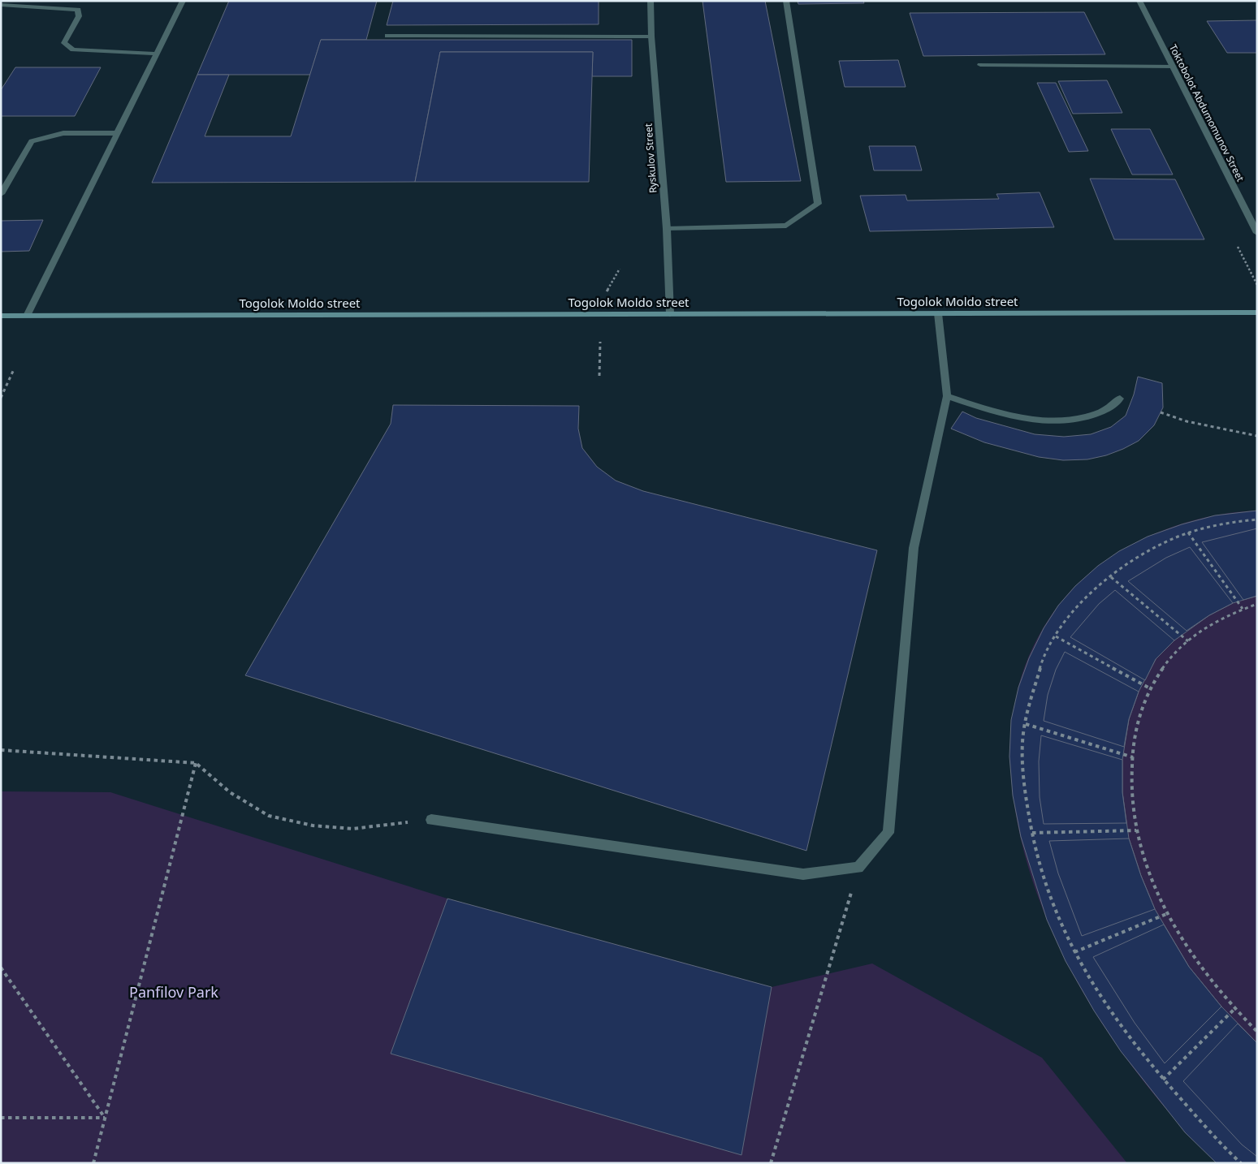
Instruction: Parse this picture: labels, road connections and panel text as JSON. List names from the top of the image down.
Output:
{
  "streets": {
    "main road": ["Togolok Moldo street"],
    "street": ["Toktobolot Abdumomunov Street", "Ryskulov Street"]
  },
  "crossings": [
    ["Ryskulov Street", "Togolok Moldo street"]
  ],
  "parks": ["Panfilov Park"]
}
